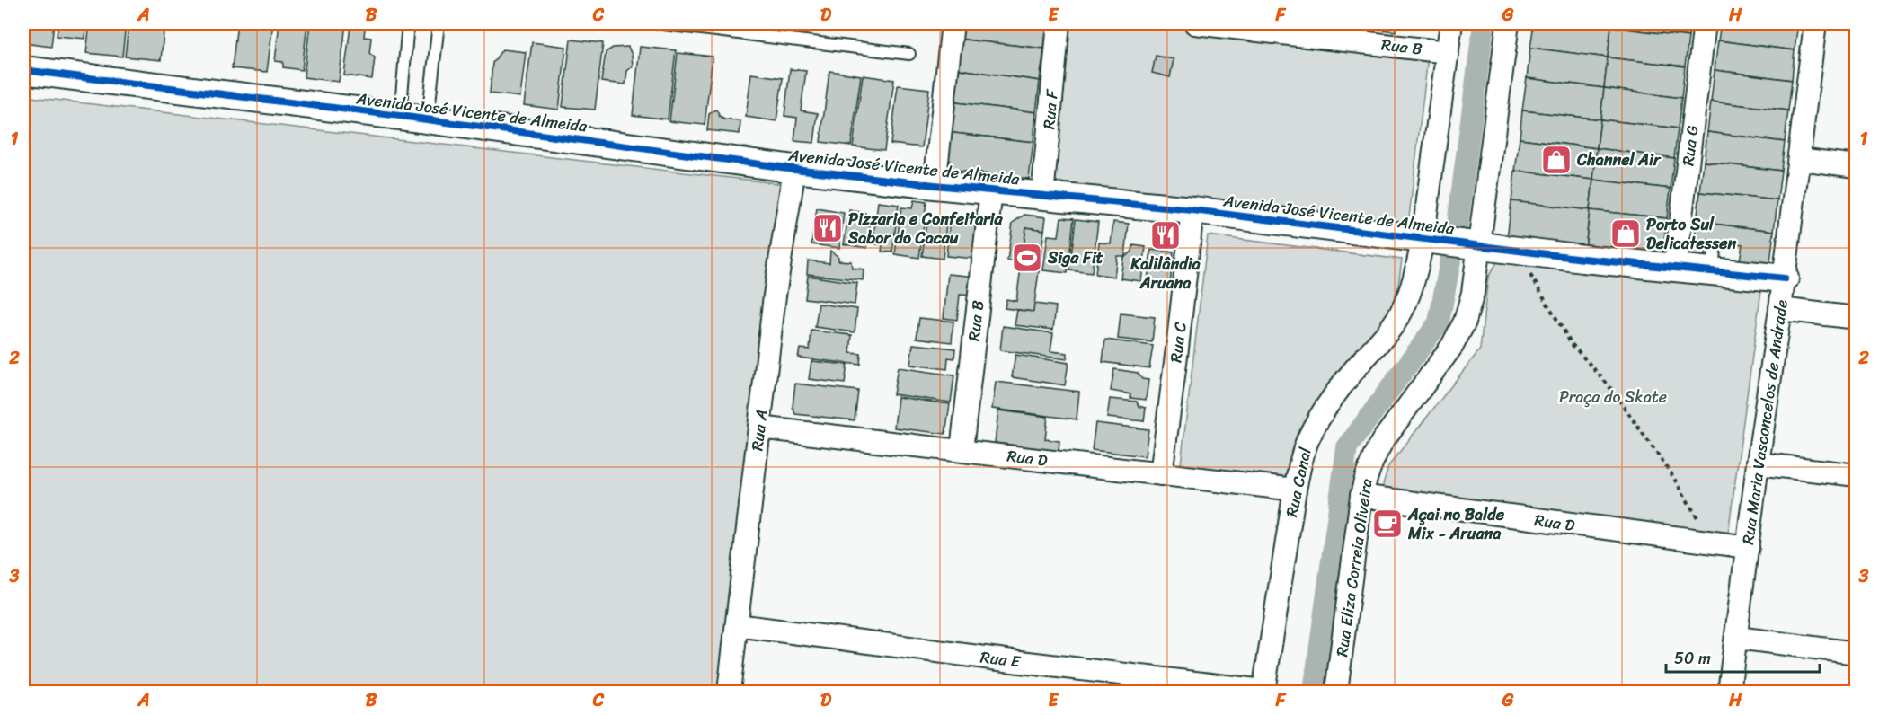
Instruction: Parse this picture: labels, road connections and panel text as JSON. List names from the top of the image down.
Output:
{
  "streets": {
    "street": [
      "Rua B",
      "Rua F",
      "Avenida José Vicente de Almeida",
      "Rua G",
      "Rua C",
      "Rua Maria Vasconcelos de Andrade",
      "Rua A",
      "Rua D",
      "Rua Canal",
      "Rua Eliza Correia Oliveira",
      "Rua E"
    ]
  },
  "crossings": [
    ["Rua B", "Avenida José Vicente de Almeida"],
    ["Rua B", "Rua D"],
    ["Rua F", "Avenida José Vicente de Almeida"],
    ["Avenida José Vicente de Almeida", "Rua G"],
    ["Avenida José Vicente de Almeida", "Rua C"],
    ["Avenida José Vicente de Almeida", "Rua Maria Vasconcelos de Andrade"],
    ["Avenida José Vicente de Almeida", "Rua A"],
    ["Avenida José Vicente de Almeida", "Rua Canal"],
    ["Avenida José Vicente de Almeida", "Rua Eliza Correia Oliveira"],
    ["Rua C", "Rua D"],
    ["Rua Maria Vasconcelos de Andrade", "Rua D"],
    ["Rua A", "Rua D"],
    ["Rua A", "Rua E"],
    ["Rua D", "Rua Canal"],
    ["Rua D", "Rua Eliza Correia Oliveira"],
    ["Rua Canal", "Rua E"]
  ],
  "parks": ["Praça do Skate"],
  "places": {
    "shop": ["Channel Air", "Porto Sul Delicatessen"],
    "restaurant": ["Pizzaria e Confeitaria Sabor do Cacau", "Kalilândia Aruana"],
    "sports": ["Siga Fit"],
    "cafe": ["Açai no Balde Mix - Aruana"]
  },
  "scale_bar": "50 m",
  "grid": {
    "columns": [
      "A",
      "B",
      "C",
      "D",
      "E",
      "F",
      "G",
      "H"
    ],
    "rows": ["1", "2", "3"]
  }
}
